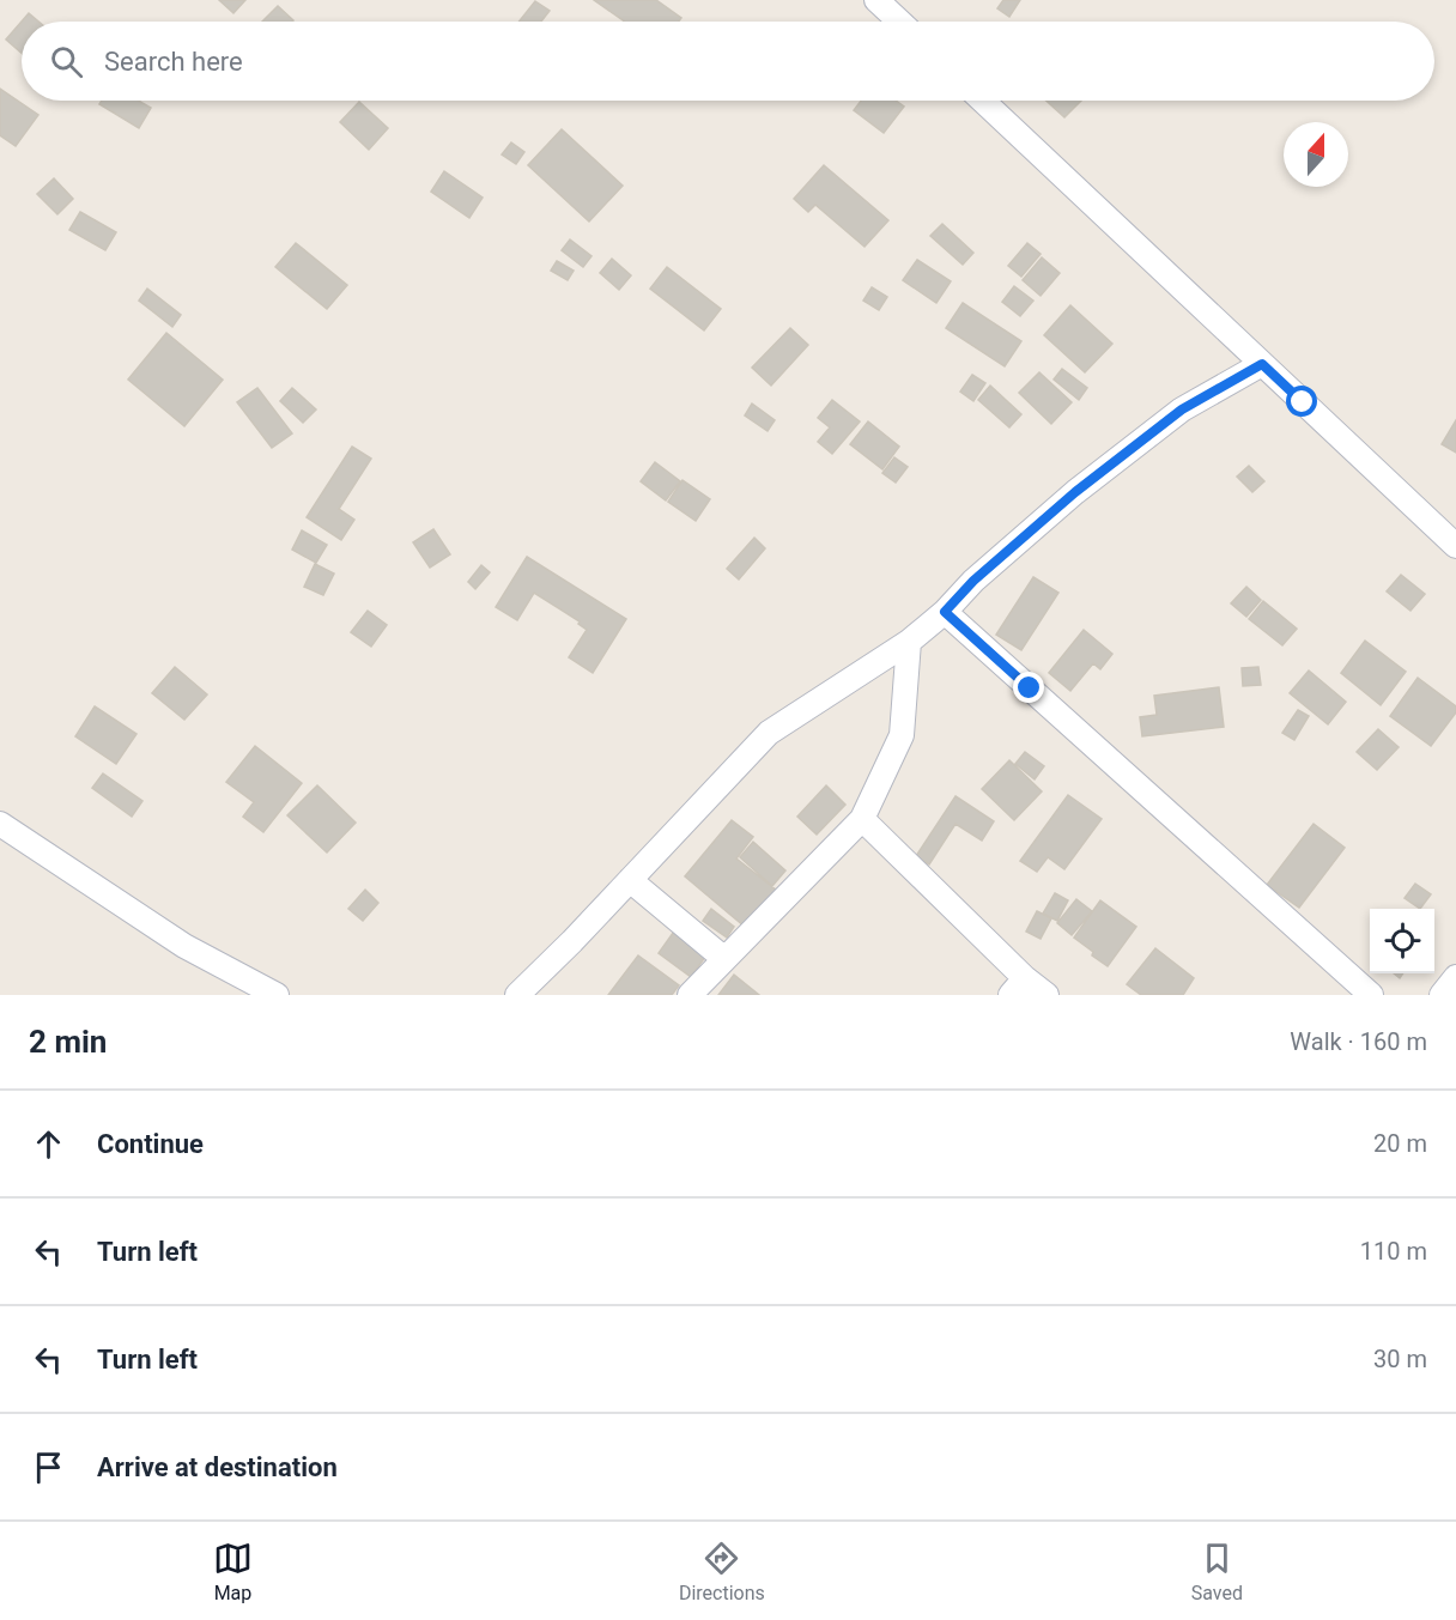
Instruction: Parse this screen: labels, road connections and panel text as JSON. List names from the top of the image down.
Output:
{
  "north": "top",
  "page": {
    "search": "Search here",
    "heading": ["2 min", "Walk · 160 m"],
    "list": [
      ["Continue", "20 m"],
      ["Turn left", "110 m"],
      ["Turn left", "30 m"],
      "Arrive at destination"
    ],
    "nav": ["Map", "Directions", "Saved"]
  }
}
